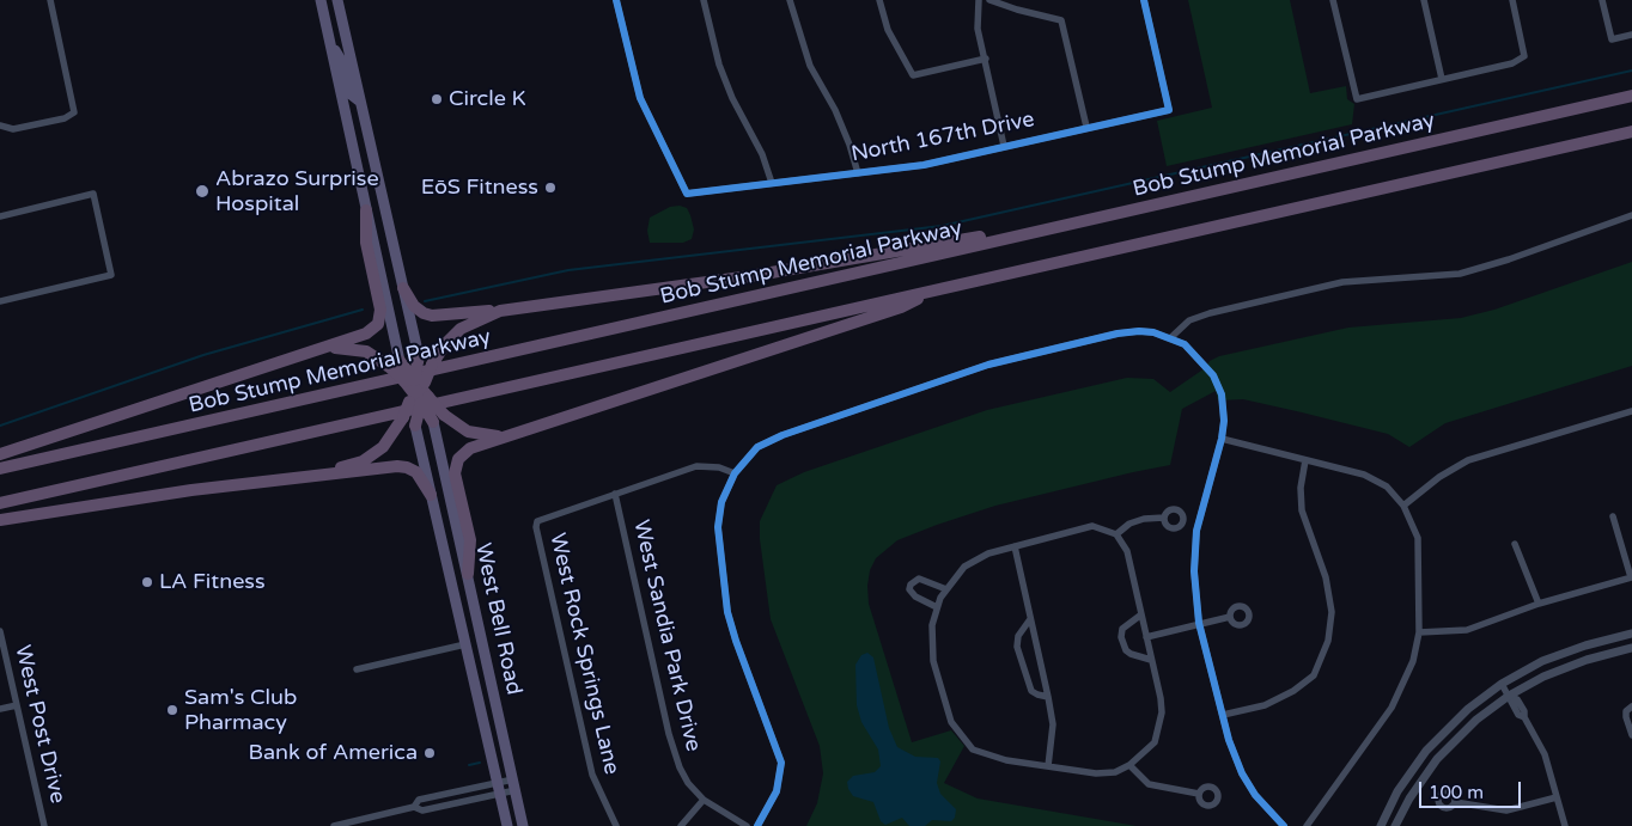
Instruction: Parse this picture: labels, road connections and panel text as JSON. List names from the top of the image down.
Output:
{
  "streets": {
    "highway": ["Bob Stump Memorial Parkway"],
    "main road": ["West Bell Road"],
    "street": [
      "North 167th Drive",
      "West Sandia Park Drive",
      "West Rock Springs Lane",
      "West Post Drive"
    ]
  },
  "crossings": [
    ["West Sandia Park Drive", "West Rock Springs Lane"]
  ],
  "places": [
    "Circle K",
    "EōS Fitness",
    "Abrazo Surprise Hospital",
    "LA Fitness",
    "Sam's Club Pharmacy",
    "Bank of America"
  ],
  "scale_bar": "100 m"
}
